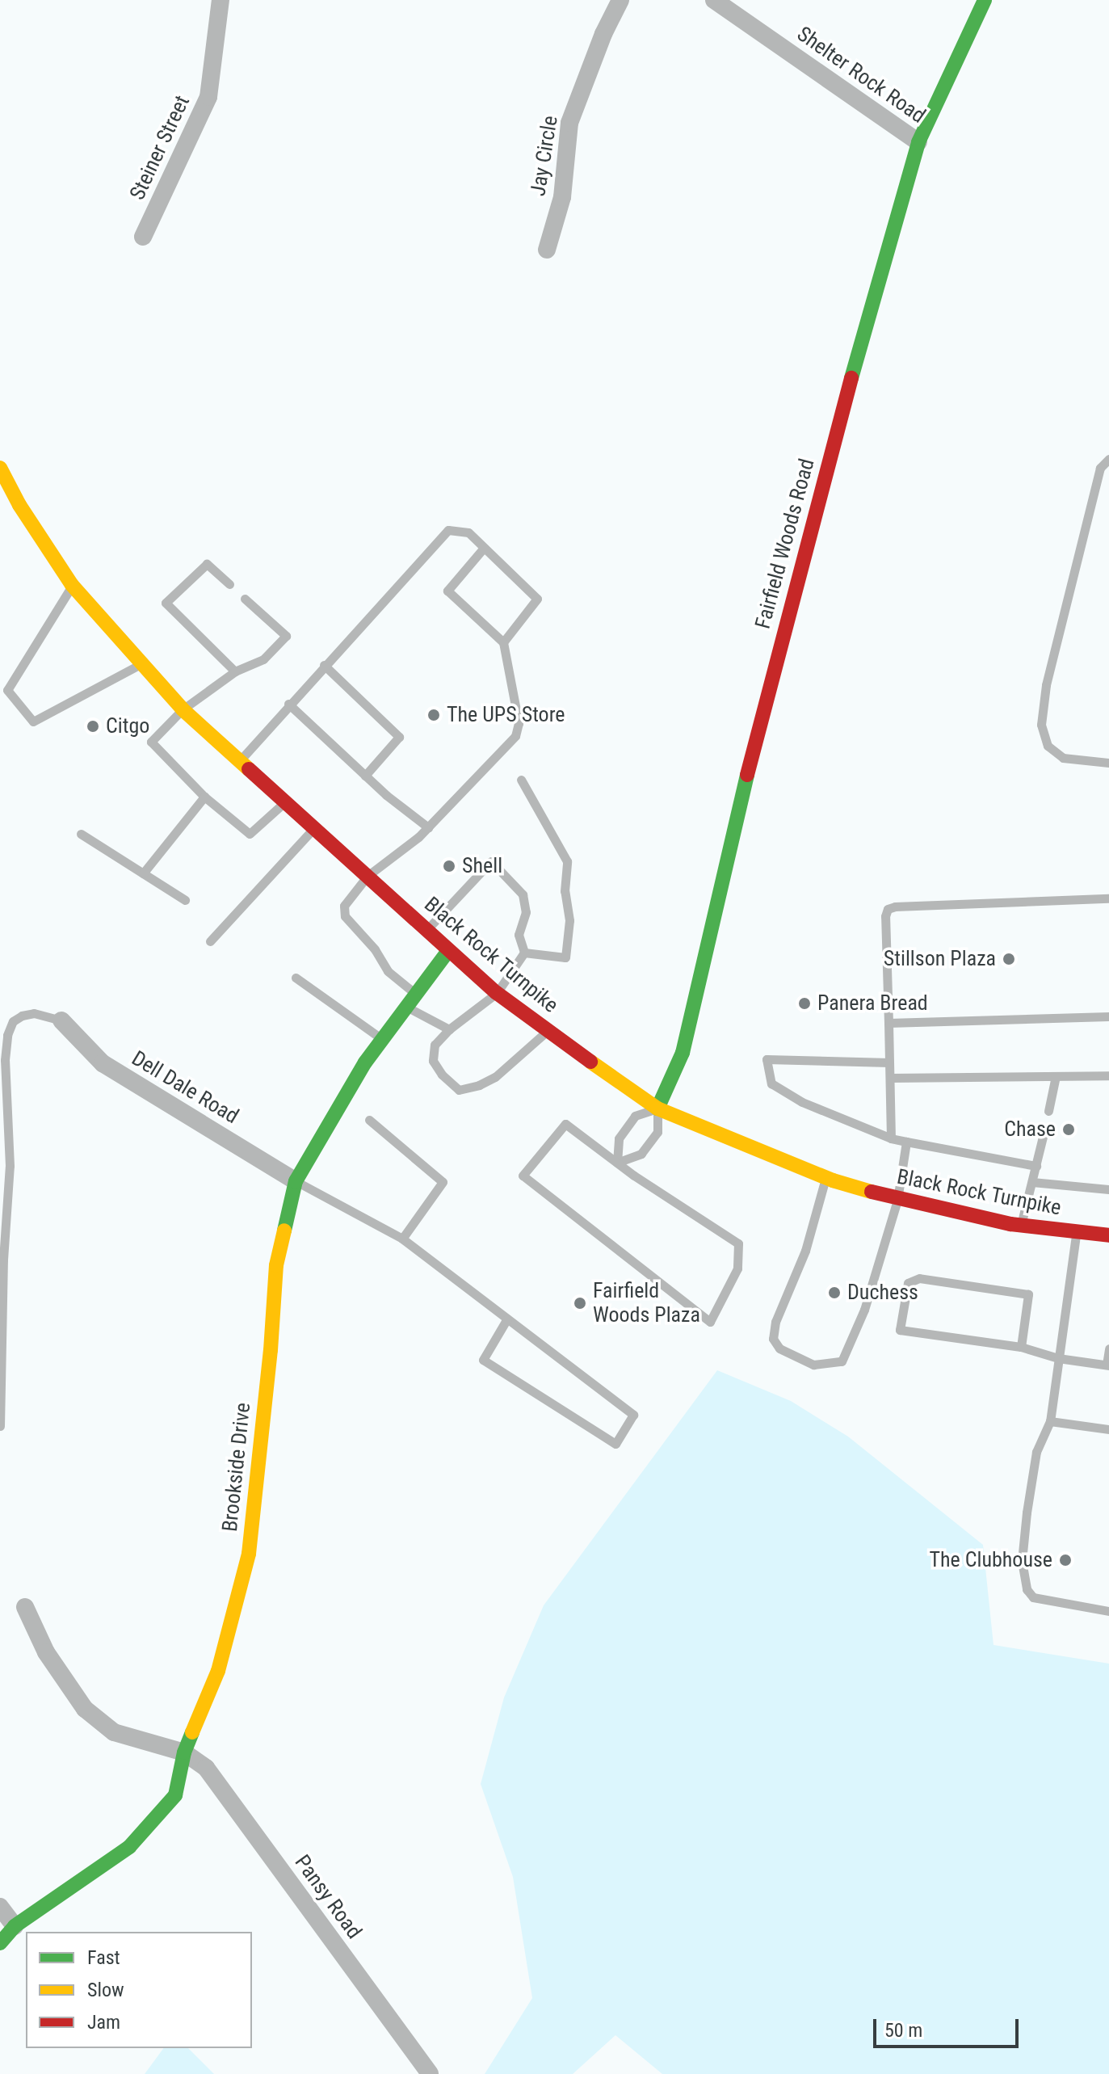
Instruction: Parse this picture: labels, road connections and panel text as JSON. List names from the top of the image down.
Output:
{
  "streets": {
    "main road": ["Fairfield Woods Road", "Black Rock Turnpike", "Brookside Drive"],
    "street": [
      "Shelter Rock Road",
      "Steiner Street",
      "Jay Circle",
      "Dell Dale Road",
      "Pansy Road"
    ]
  },
  "crossings": [
    ["Shelter Rock Road", "Fairfield Woods Road"],
    ["Fairfield Woods Road", "Black Rock Turnpike"],
    ["Black Rock Turnpike", "Brookside Drive"],
    ["Dell Dale Road", "Brookside Drive"],
    ["Brookside Drive", "Pansy Road"]
  ],
  "places": [
    "The UPS Store",
    "Citgo",
    "Shell",
    "Stillson Plaza",
    "Panera Bread",
    "Chase",
    "Duchess",
    "Fairfield Woods Plaza",
    "The Clubhouse"
  ],
  "legend": ["Fast", "Slow", "Jam"],
  "scale_bar": "50 m"
}
